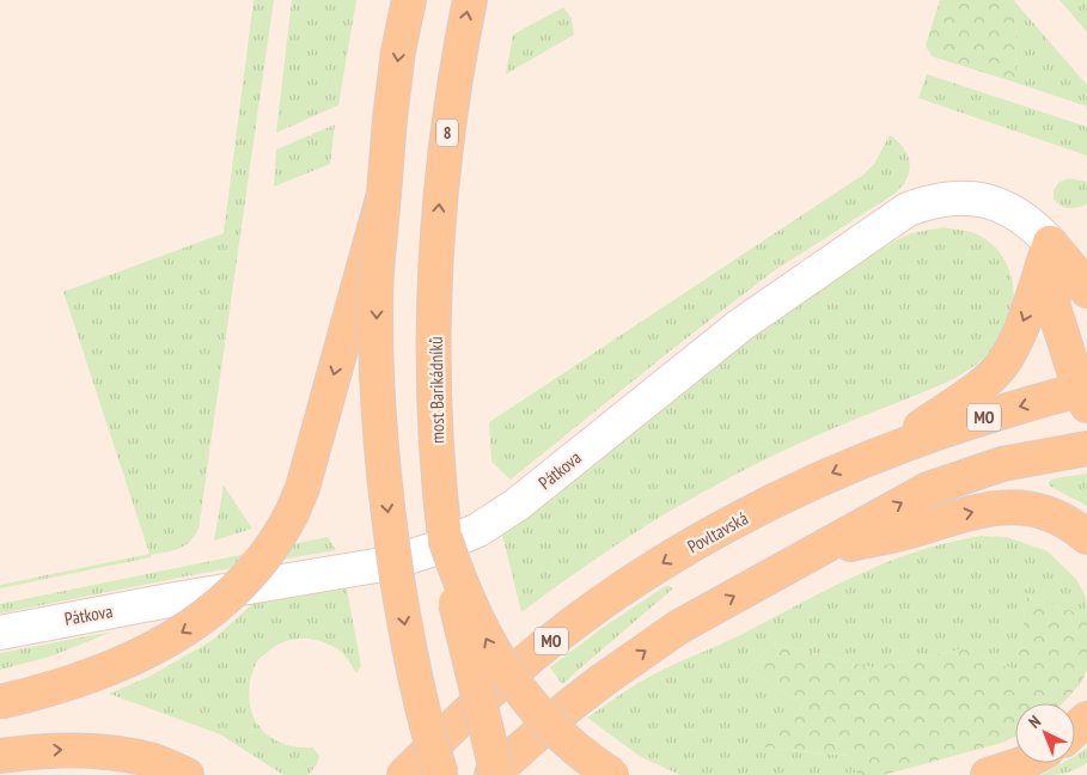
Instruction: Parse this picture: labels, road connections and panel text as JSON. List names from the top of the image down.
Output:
{
  "streets": {
    "main road": [
      "8",
      "most Barikádníků",
      "MO",
      "Povltavská"
    ],
    "street": ["Pátkova"]
  },
  "north": "top left"
}
